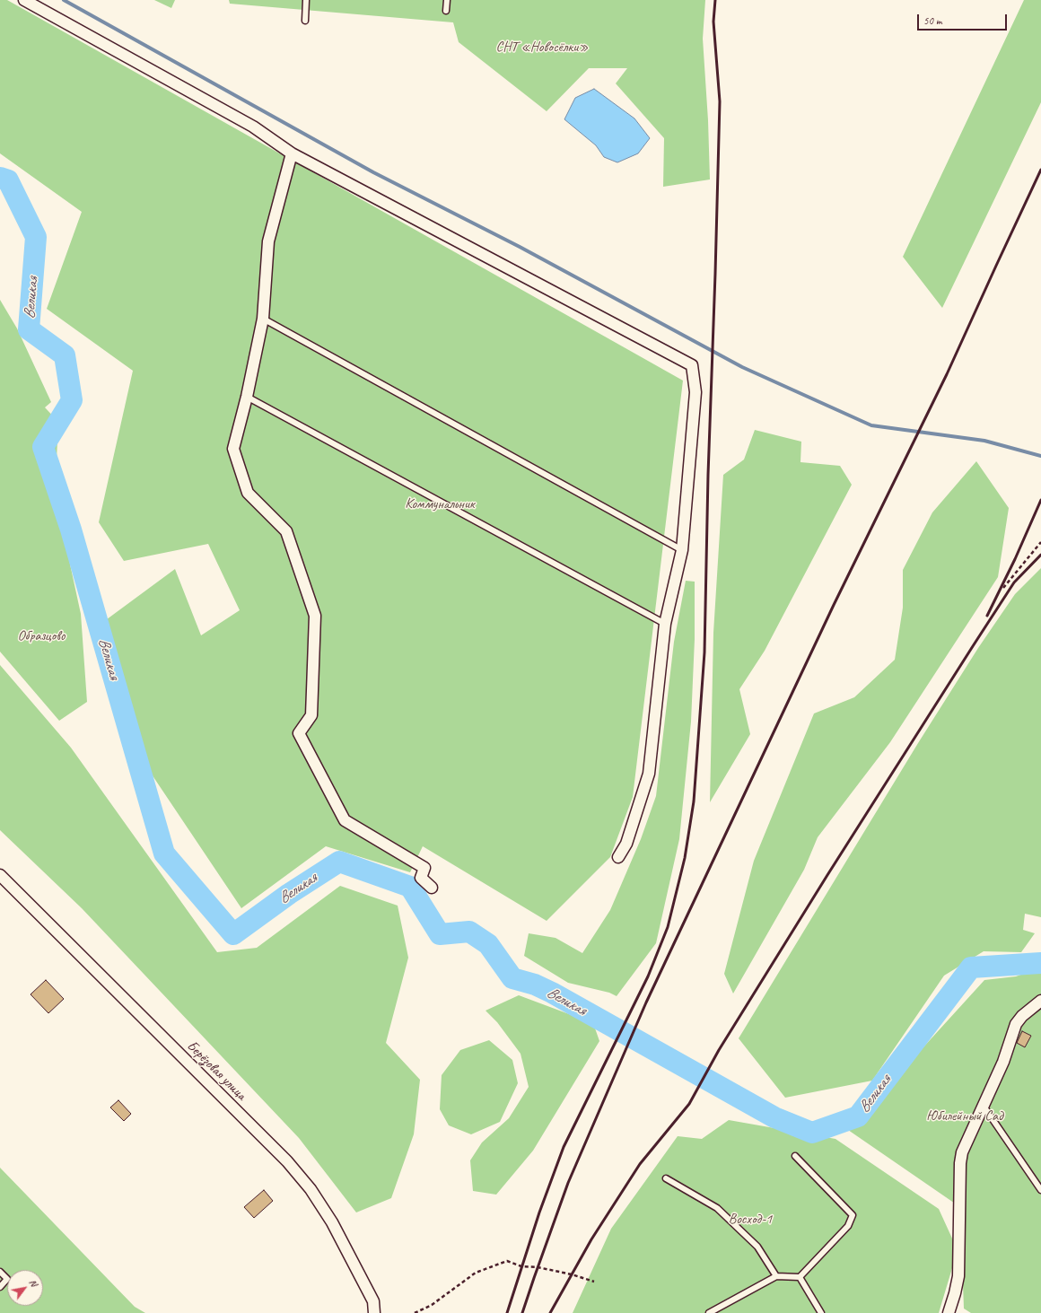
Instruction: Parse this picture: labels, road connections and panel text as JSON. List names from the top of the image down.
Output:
{
  "streets": {
    "street": ["Берёзовая улица"]
  },
  "water": ["Великая"],
  "parks": [
    "СНТ «Новосёлки»",
    "Коммунальник",
    "Образцово",
    "Юбилейный Сад",
    "Восход-1"
  ],
  "scale_bar": "50 m",
  "north": "top right"
}
